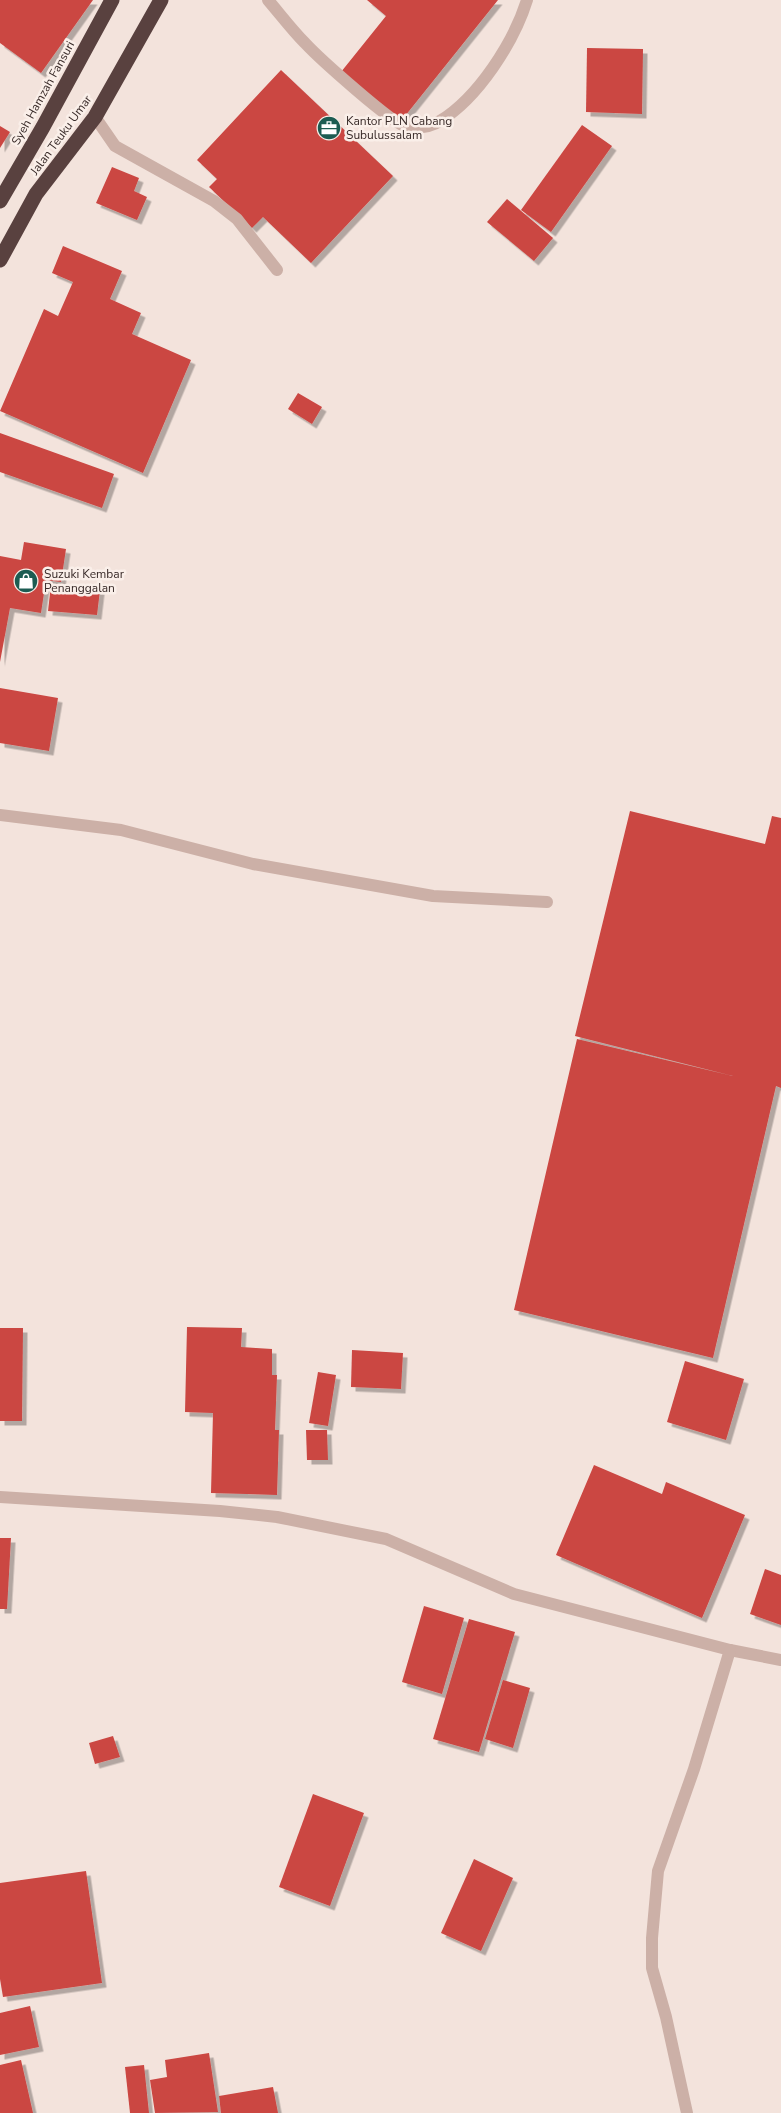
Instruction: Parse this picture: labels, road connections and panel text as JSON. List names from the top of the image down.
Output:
{
  "streets": {
    "highway": ["Syeh Hamzah Fansuri", "Jalan Teuku Umar"]
  },
  "places": {
    "office": ["Kantor PLN Cabang Subulussalam"],
    "shop": ["Suzuki Kembar Penanggalan"]
  }
}
